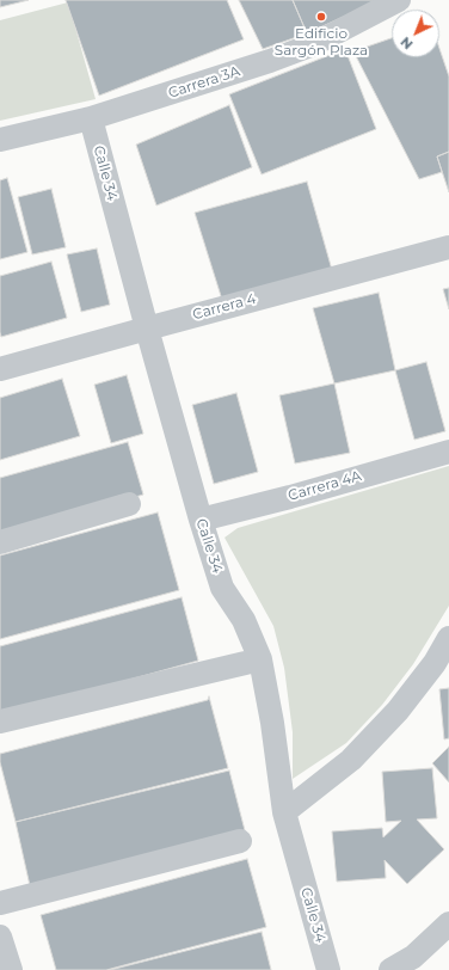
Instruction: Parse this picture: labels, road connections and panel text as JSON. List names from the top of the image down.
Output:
{
  "streets": {
    "street": [
      "Carrera 3A",
      "Calle 34",
      "Carrera 4",
      "Carrera 4A"
    ]
  },
  "crossings": [
    ["Carrera 3A", "Calle 34"],
    ["Calle 34", "Carrera 4"],
    ["Calle 34", "Carrera 4A"]
  ],
  "places": ["Edificio Sargón Plaza"],
  "north": "bottom left"
}
